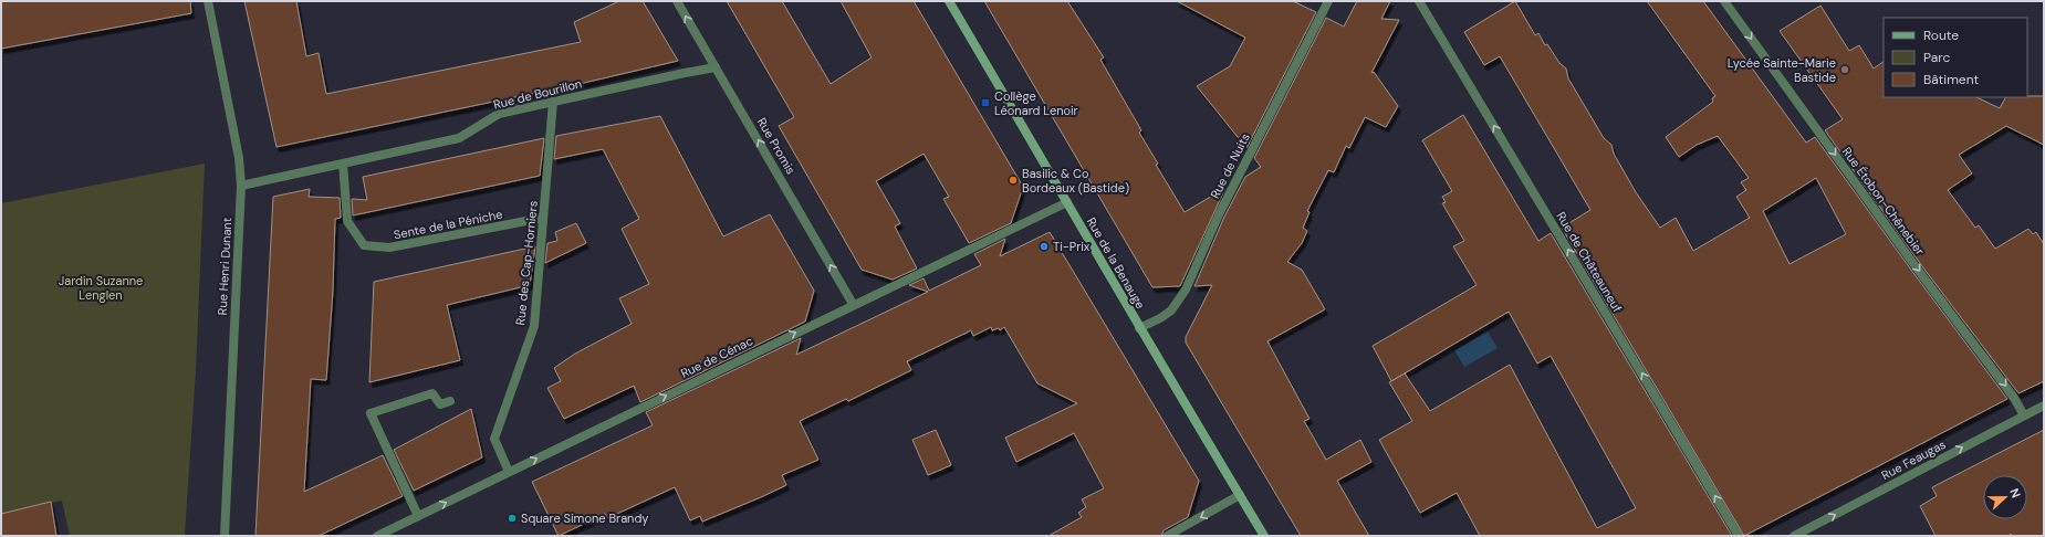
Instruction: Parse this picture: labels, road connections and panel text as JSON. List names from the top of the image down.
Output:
{
  "streets": {
    "main road": ["Rue de la Benauge"],
    "street": [
      "Rue de Bourillon",
      "Rue Promis",
      "Rue de Nuits",
      "Rue Étobon-Chênebier",
      "Sente de la Péniche",
      "Rue de Châteauneuf",
      "Rue des Cap-Horniers",
      "Rue Henri Dunant",
      "Rue de Cénac",
      "Rue Feaugas"
    ]
  },
  "crossings": [
    ["Rue de Bourillon", "Rue Promis"],
    ["Rue de Bourillon", "Sente de la Péniche"],
    ["Rue de Bourillon", "Rue des Cap-Horniers"],
    ["Rue de Bourillon", "Rue Henri Dunant"],
    ["Rue Promis", "Rue de Cénac"],
    ["Rue de Nuits", "Rue de la Benauge"],
    ["Rue Étobon-Chênebier", "Rue Feaugas"],
    ["Sente de la Péniche", "Rue des Cap-Horniers"],
    ["Rue des Cap-Horniers", "Rue de Cénac"],
    ["Rue de la Benauge", "Rue de Cénac"]
  ],
  "one_way": [
    "Rue Promis",
    "Rue Étobon-Chênebier",
    "Rue de Châteauneuf",
    "Rue de Cénac",
    "Rue Feaugas"
  ],
  "parks": ["Jardin Suzanne Lenglen"],
  "places": {
    "other": [
      "Lycée Sainte-Marie Bastide",
      "Basilic & Co Bordeaux (Bastide)",
      "Ti-Prix",
      "Square Simone Brandy"
    ],
    "transit": ["Collège Léonard Lenoir"]
  },
  "legend": ["Route", "Parc", "Bâtiment"],
  "north": "right"
}
